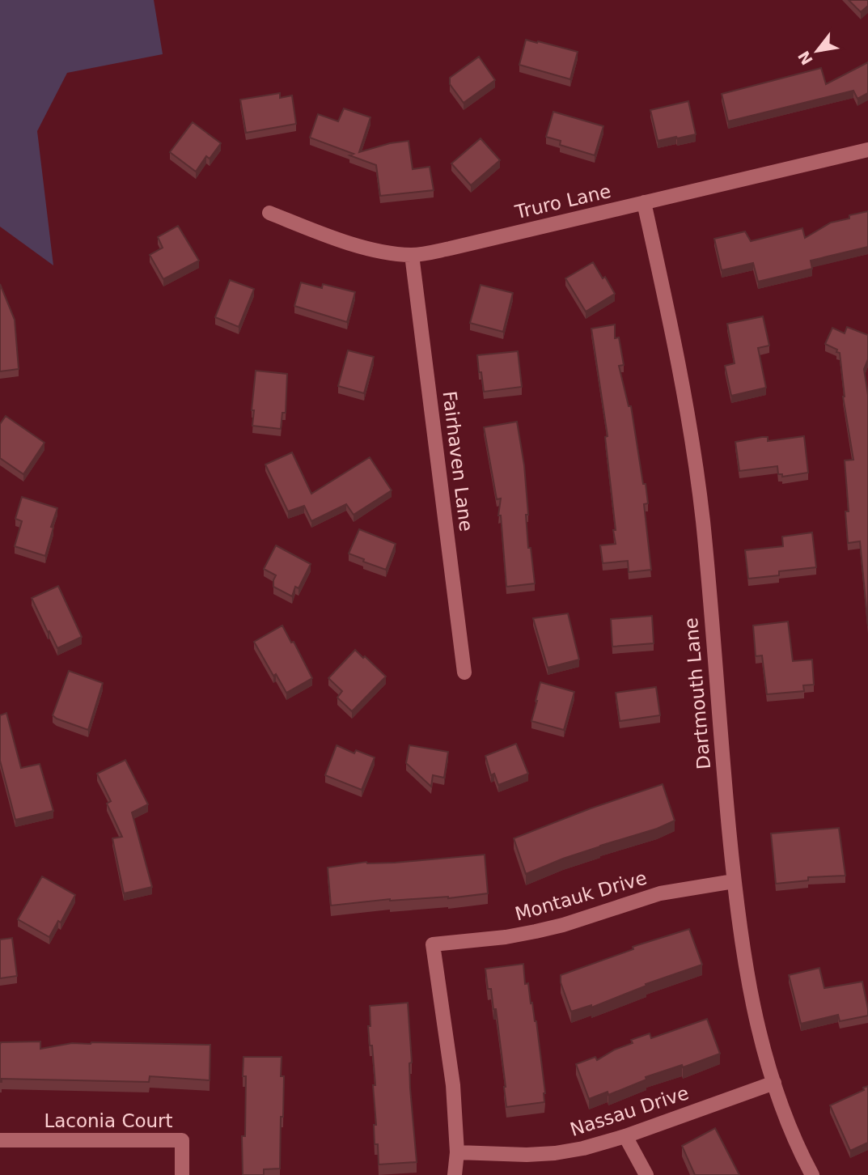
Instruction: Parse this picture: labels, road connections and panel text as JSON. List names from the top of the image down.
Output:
{
  "streets": {
    "street": [
      "Truro Lane",
      "Fairhaven Lane",
      "Dartmouth Lane",
      "Montauk Drive",
      "Nassau Drive",
      "Laconia Court"
    ]
  },
  "crossings": [
    ["Truro Lane", "Fairhaven Lane"],
    ["Truro Lane", "Dartmouth Lane"],
    ["Dartmouth Lane", "Montauk Drive"],
    ["Dartmouth Lane", "Nassau Drive"],
    ["Montauk Drive", "Nassau Drive"]
  ],
  "north": "bottom left"
}
